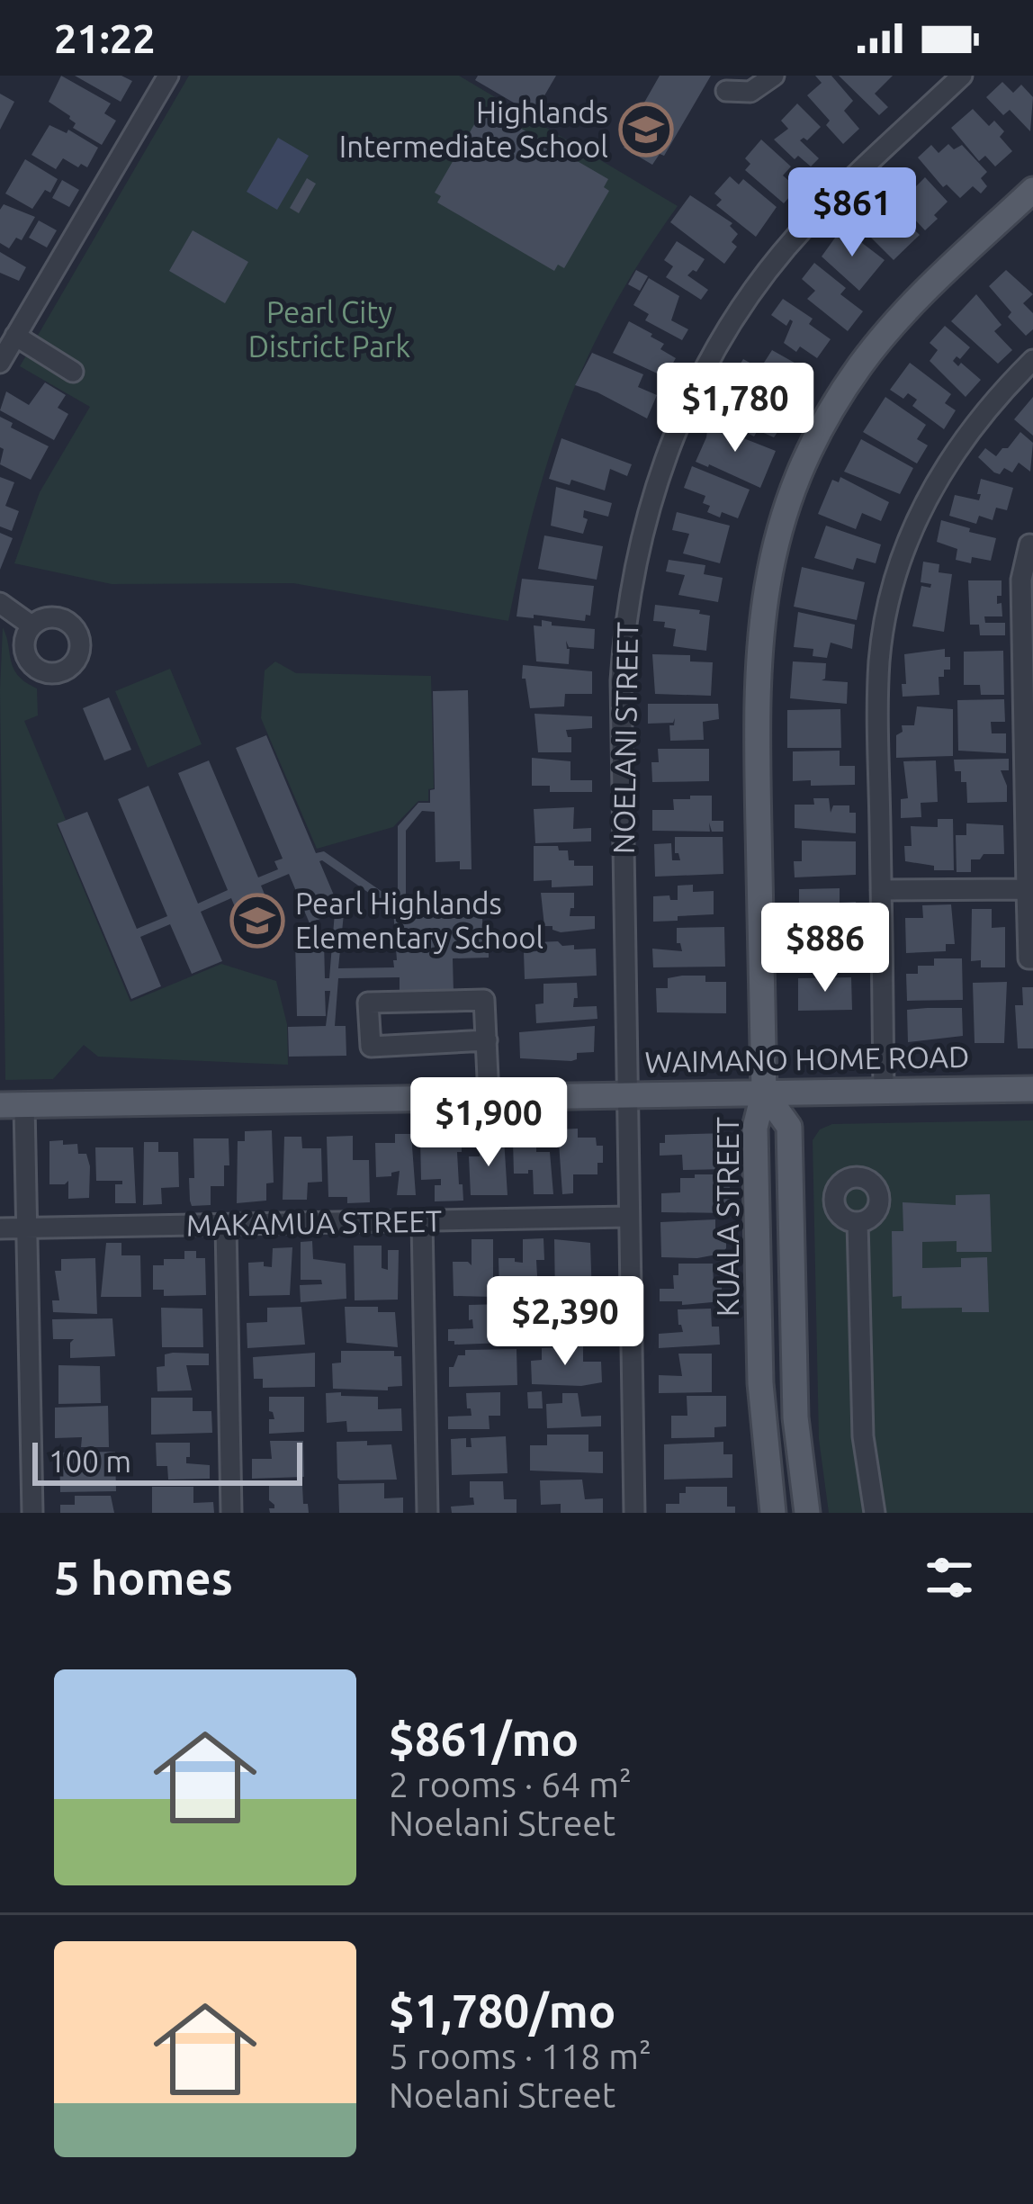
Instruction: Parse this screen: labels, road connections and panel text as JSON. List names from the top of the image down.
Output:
{
  "streets": {
    "main road": ["WAIMANO HOME ROAD", "KUALA STREET"],
    "street": ["NOELANI STREET", "MAKAMUA STREET"]
  },
  "crossings": [
    ["NOELANI STREET", "WAIMANO HOME ROAD"],
    ["NOELANI STREET", "MAKAMUA STREET"],
    ["WAIMANO HOME ROAD", "KUALA STREET"]
  ],
  "parks": ["Pearl City District Park"],
  "places": {
    "school or university": ["Highlands Intermediate School", "Pearl Highlands Elementary School"]
  },
  "scale_bar": "100 m",
  "page": {
    "status": "21:22",
    "price": [
      "$861",
      "$1,780",
      "$886",
      "$1,900",
      "$2,390"
    ],
    "scale": "100 m",
    "heading": "5 homes",
    "list": [
      {
        "name": "$861/mo",
        "note": "2 rooms · 64 m² · Noelani Street"
      },
      {
        "name": "$1,780/mo",
        "note": "5 rooms · 118 m² · Noelani Street"
      }
    ]
  }
}
